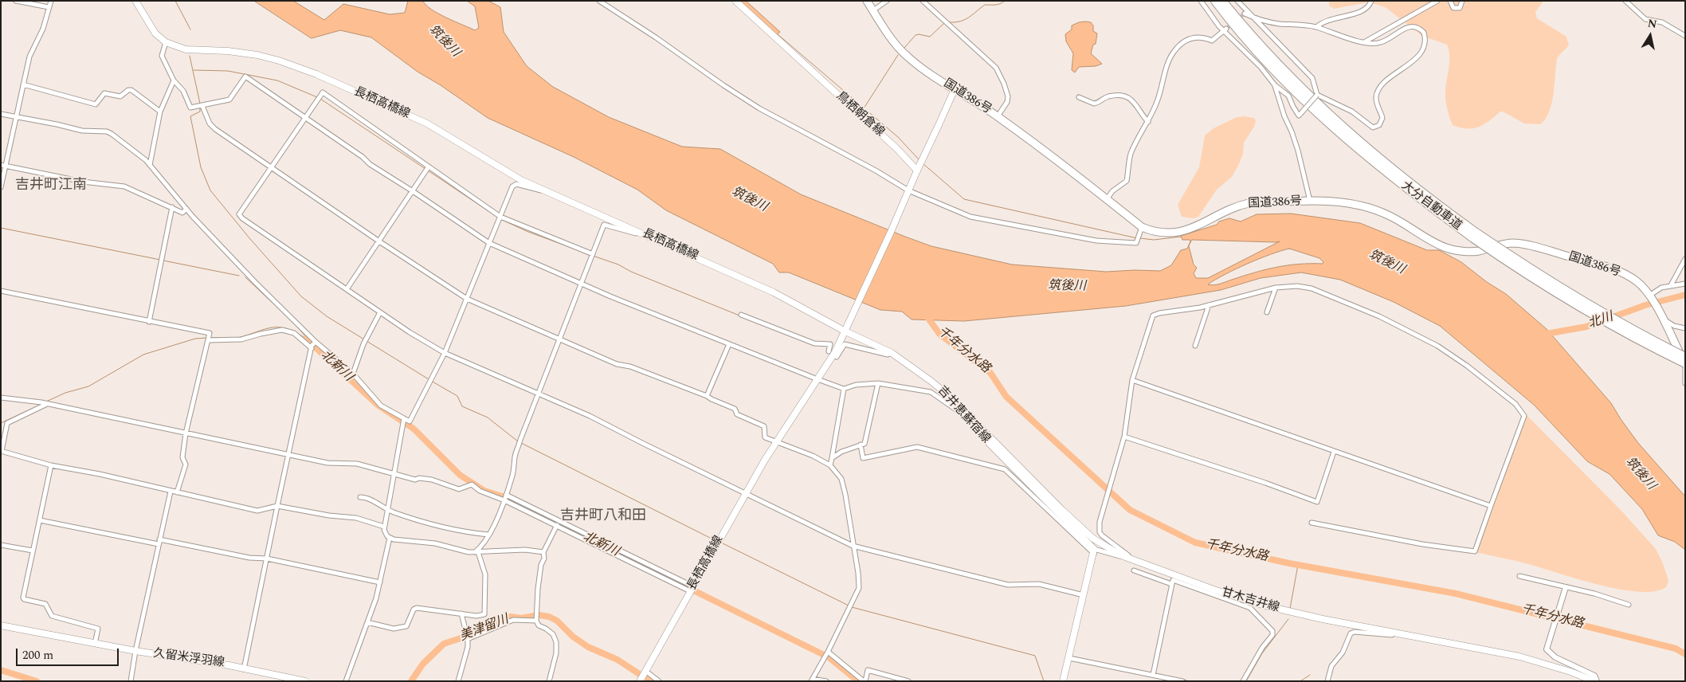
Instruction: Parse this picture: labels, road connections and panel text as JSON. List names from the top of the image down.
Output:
{
  "streets": {
    "highway": ["国道386号", "大分自動車道"],
    "main road": [
      "長栖高橋線",
      "鳥栖朝倉線",
      "吉井恵蘇宿線",
      "甘木吉井線",
      "久留米浮羽線"
    ]
  },
  "crossings": [
    ["国道386号", "大分自動車道"],
    ["長栖高橋線", "吉井恵蘇宿線"],
    ["吉井恵蘇宿線", "甘木吉井線"]
  ],
  "districts": ["吉井町江南", "吉井町八和田"],
  "water": [
    "筑後川",
    "北川",
    "千年分水路",
    "北新川",
    "美津留川"
  ],
  "scale_bar": "200 m",
  "north": "top"
}
